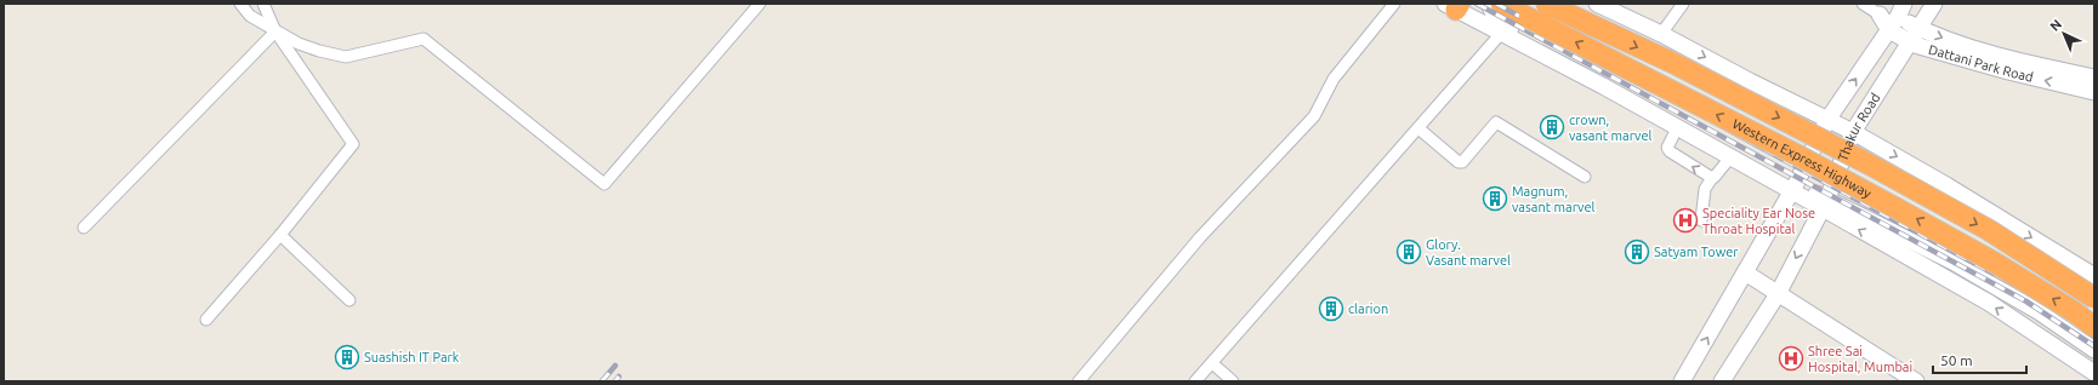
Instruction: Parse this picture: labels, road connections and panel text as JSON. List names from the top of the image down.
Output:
{
  "streets": {
    "highway": ["Western Express Highway"],
    "street": ["Dattani Park Road", "Thakur Road"]
  },
  "crossings": [
    ["Dattani Park Road", "Thakur Road"]
  ],
  "places": {
    "building": [
      "crown, vasant marvel",
      "Magnum, vasant marvel",
      "Glory. Vasant marvel",
      "Satyam Tower",
      "clarion",
      "Suashish IT Park"
    ],
    "hospital": ["Speciality Ear Nose Throat Hospital", "Shree Sai Hospital, Mumbai"]
  },
  "scale_bar": "50 m",
  "north": "top left"
}
